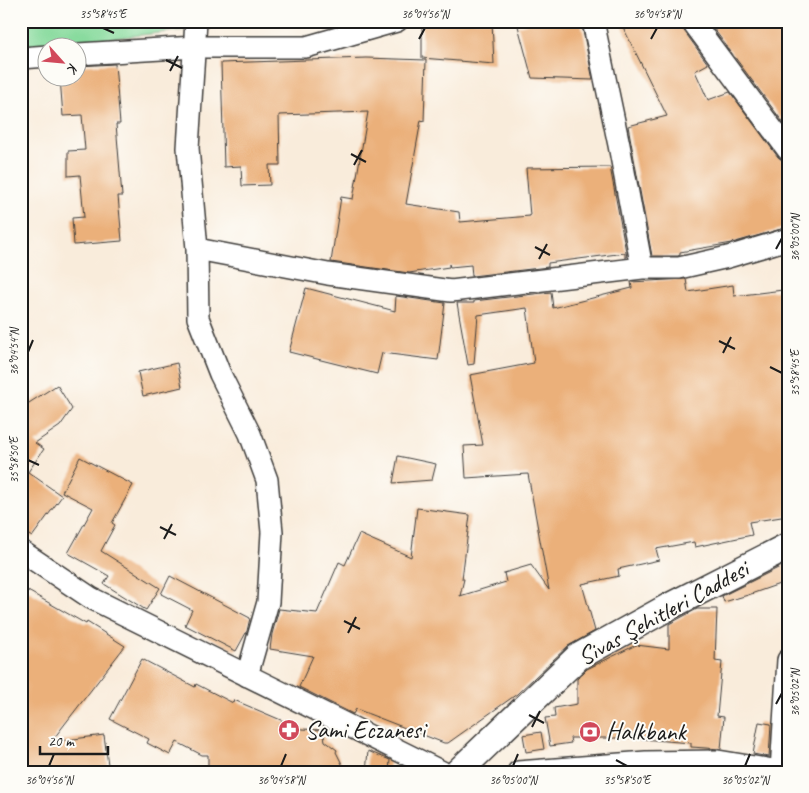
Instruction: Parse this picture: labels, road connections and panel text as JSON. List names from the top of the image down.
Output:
{
  "streets": {
    "street": ["Sivas Şehitleri Caddesi"]
  },
  "places": {
    "pharmacy": ["Sami Eczanesi"],
    "bank": ["Halkbank"]
  },
  "scale_bar": "20 m",
  "north": "bottom right",
  "coordinates": [
    "35°58'45\"E",
    "36°04'56\"N",
    "36°04'58\"N",
    "36°05'00\"N",
    "36°04'54\"N",
    "35°58'50\"E",
    "36°05'02\"N"
  ]
}
